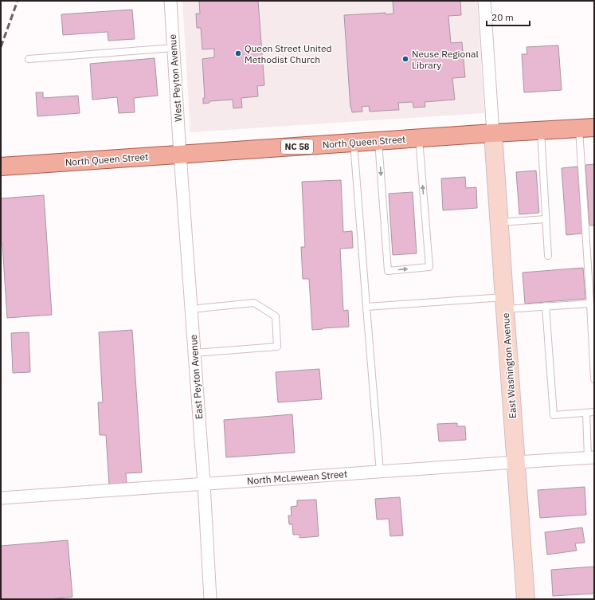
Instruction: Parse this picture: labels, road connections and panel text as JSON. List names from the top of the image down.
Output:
{
  "streets": {
    "main road": ["North Queen Street", "NC 58"],
    "street": [
      "West Peyton Avenue",
      "East Washington Avenue",
      "East Peyton Avenue",
      "North McLewean Street"
    ]
  },
  "crossings": [
    ["West Peyton Avenue", "North Queen Street"],
    ["West Peyton Avenue", "East Peyton Avenue"],
    ["North Queen Street", "East Washington Avenue"],
    ["North Queen Street", "East Peyton Avenue"],
    ["East Washington Avenue", "North McLewean Street"],
    ["East Peyton Avenue", "North McLewean Street"]
  ],
  "places": ["Queen Street United Methodist Church", "Neuse Regional Library"],
  "scale_bar": "20 m"
}
